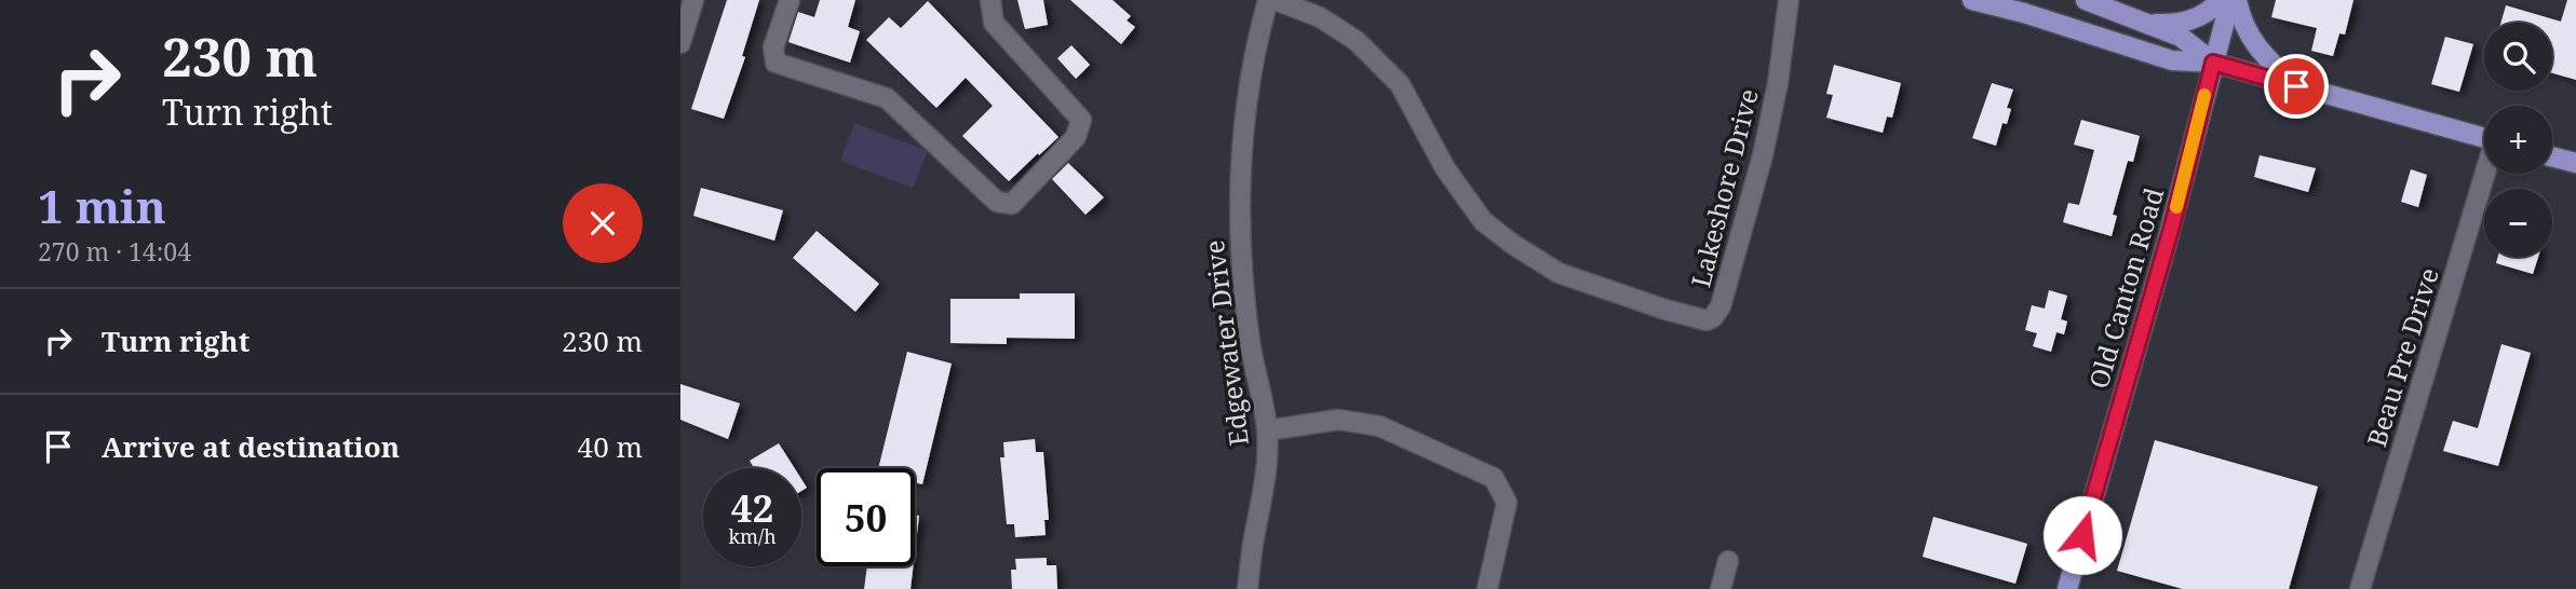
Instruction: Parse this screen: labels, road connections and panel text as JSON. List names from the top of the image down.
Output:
{
  "streets": {
    "main road": ["Old Canton Road"],
    "street": ["Lakeshore Drive", "Edgewater Drive", "Beau Pre Drive"]
  },
  "page": {
    "turn": ["230 m", "Turn right"],
    "map_buttons": ["+", "−"],
    "heading": ["1 min", "270 m · 14:04"],
    "list": [
      {
        "name": "Turn right",
        "value": "230 m"
      },
      {
        "name": "Arrive at destination",
        "value": "40 m"
      }
    ],
    "speed": "42 km/h",
    "limit": "50"
  }
}
